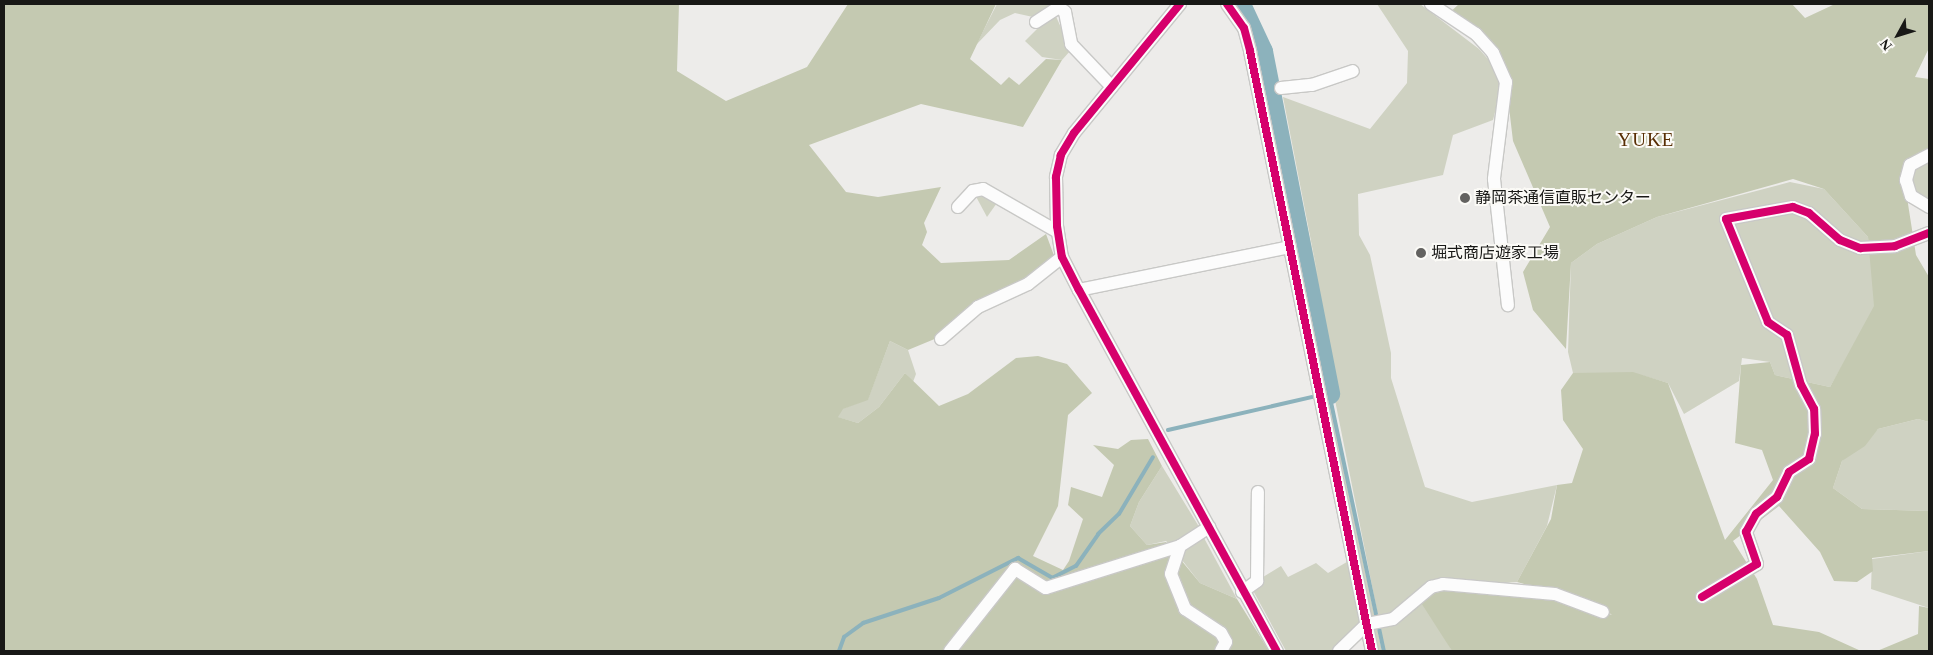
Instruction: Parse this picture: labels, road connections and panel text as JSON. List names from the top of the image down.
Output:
{
  "districts": ["YUKE"],
  "places": ["静岡茶通信直販センター", "堀式商店遊家工場"],
  "north": "bottom left"
}
